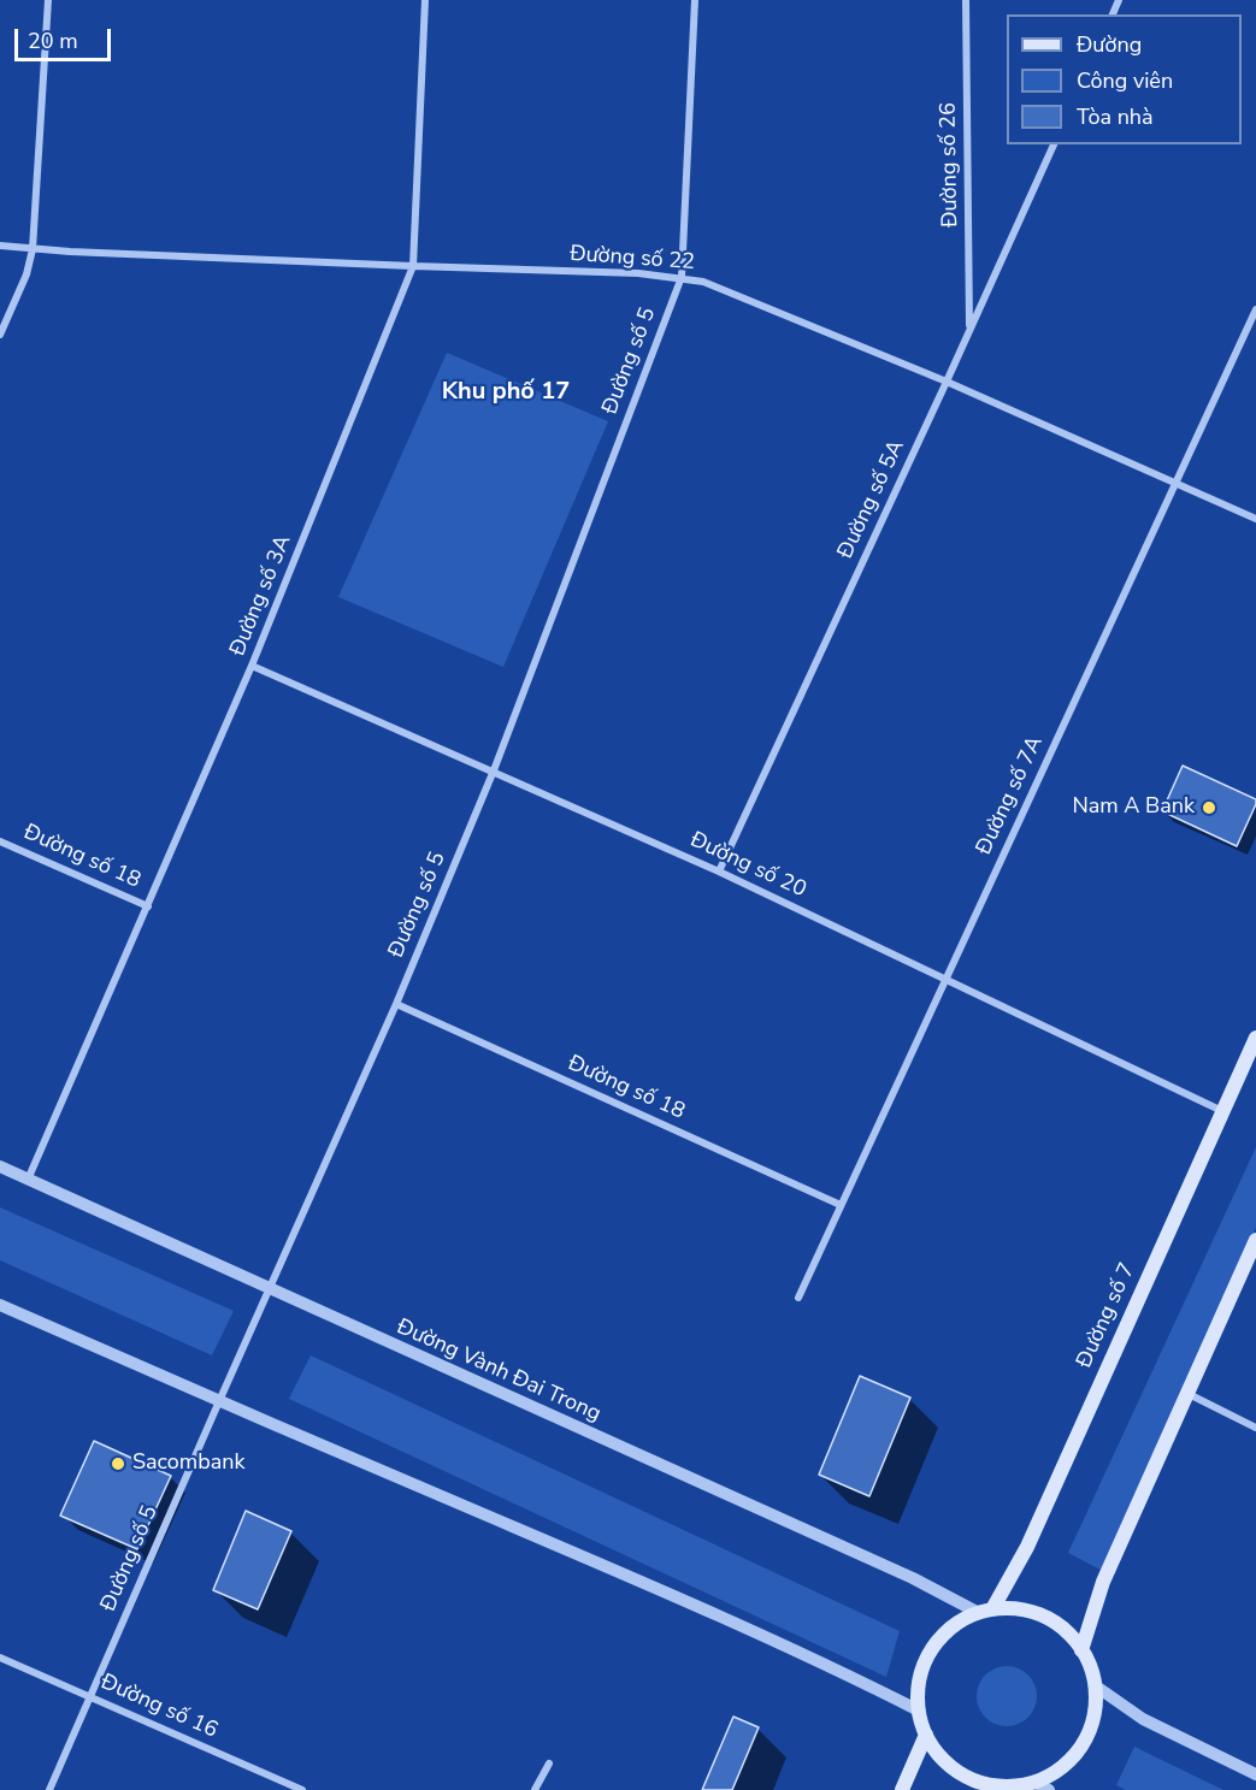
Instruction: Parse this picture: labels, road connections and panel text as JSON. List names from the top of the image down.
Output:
{
  "streets": {
    "main road": ["Đường số 7"],
    "street": [
      "Đường số 26",
      "Đường số 22",
      "Đường số 5",
      "Đường số 5A",
      "Đường số 3A",
      "Đường số 7A",
      "Đường số 18",
      "Đường số 20",
      "Đường Vành Đai Trong",
      "Đường số 16"
    ]
  },
  "crossings": [
    ["Đường số 26", "Đường số 5A"],
    ["Đường số 22", "Đường số 5"],
    ["Đường số 22", "Đường số 5A"],
    ["Đường số 22", "Đường số 3A"],
    ["Đường số 22", "Đường số 7A"],
    ["Đường số 5", "Đường số 18"],
    ["Đường số 5", "Đường số 20"],
    ["Đường số 5", "Đường Vành Đai Trong"],
    ["Đường số 5", "Đường số 16"],
    ["Đường số 5A", "Đường số 20"],
    ["Đường số 3A", "Đường số 18"],
    ["Đường số 3A", "Đường số 20"],
    ["Đường số 3A", "Đường Vành Đai Trong"],
    ["Đường số 7A", "Đường số 18"],
    ["Đường số 7A", "Đường số 20"],
    ["Đường số 20", "Đường số 7"],
    ["Đường số 7", "Đường Vành Đai Trong"]
  ],
  "districts": ["Khu phố 17"],
  "places": ["Nam A Bank", "Sacombank"],
  "legend": ["Đường", "Công viên", "Tòa nhà"],
  "scale_bar": "20 m"
}
